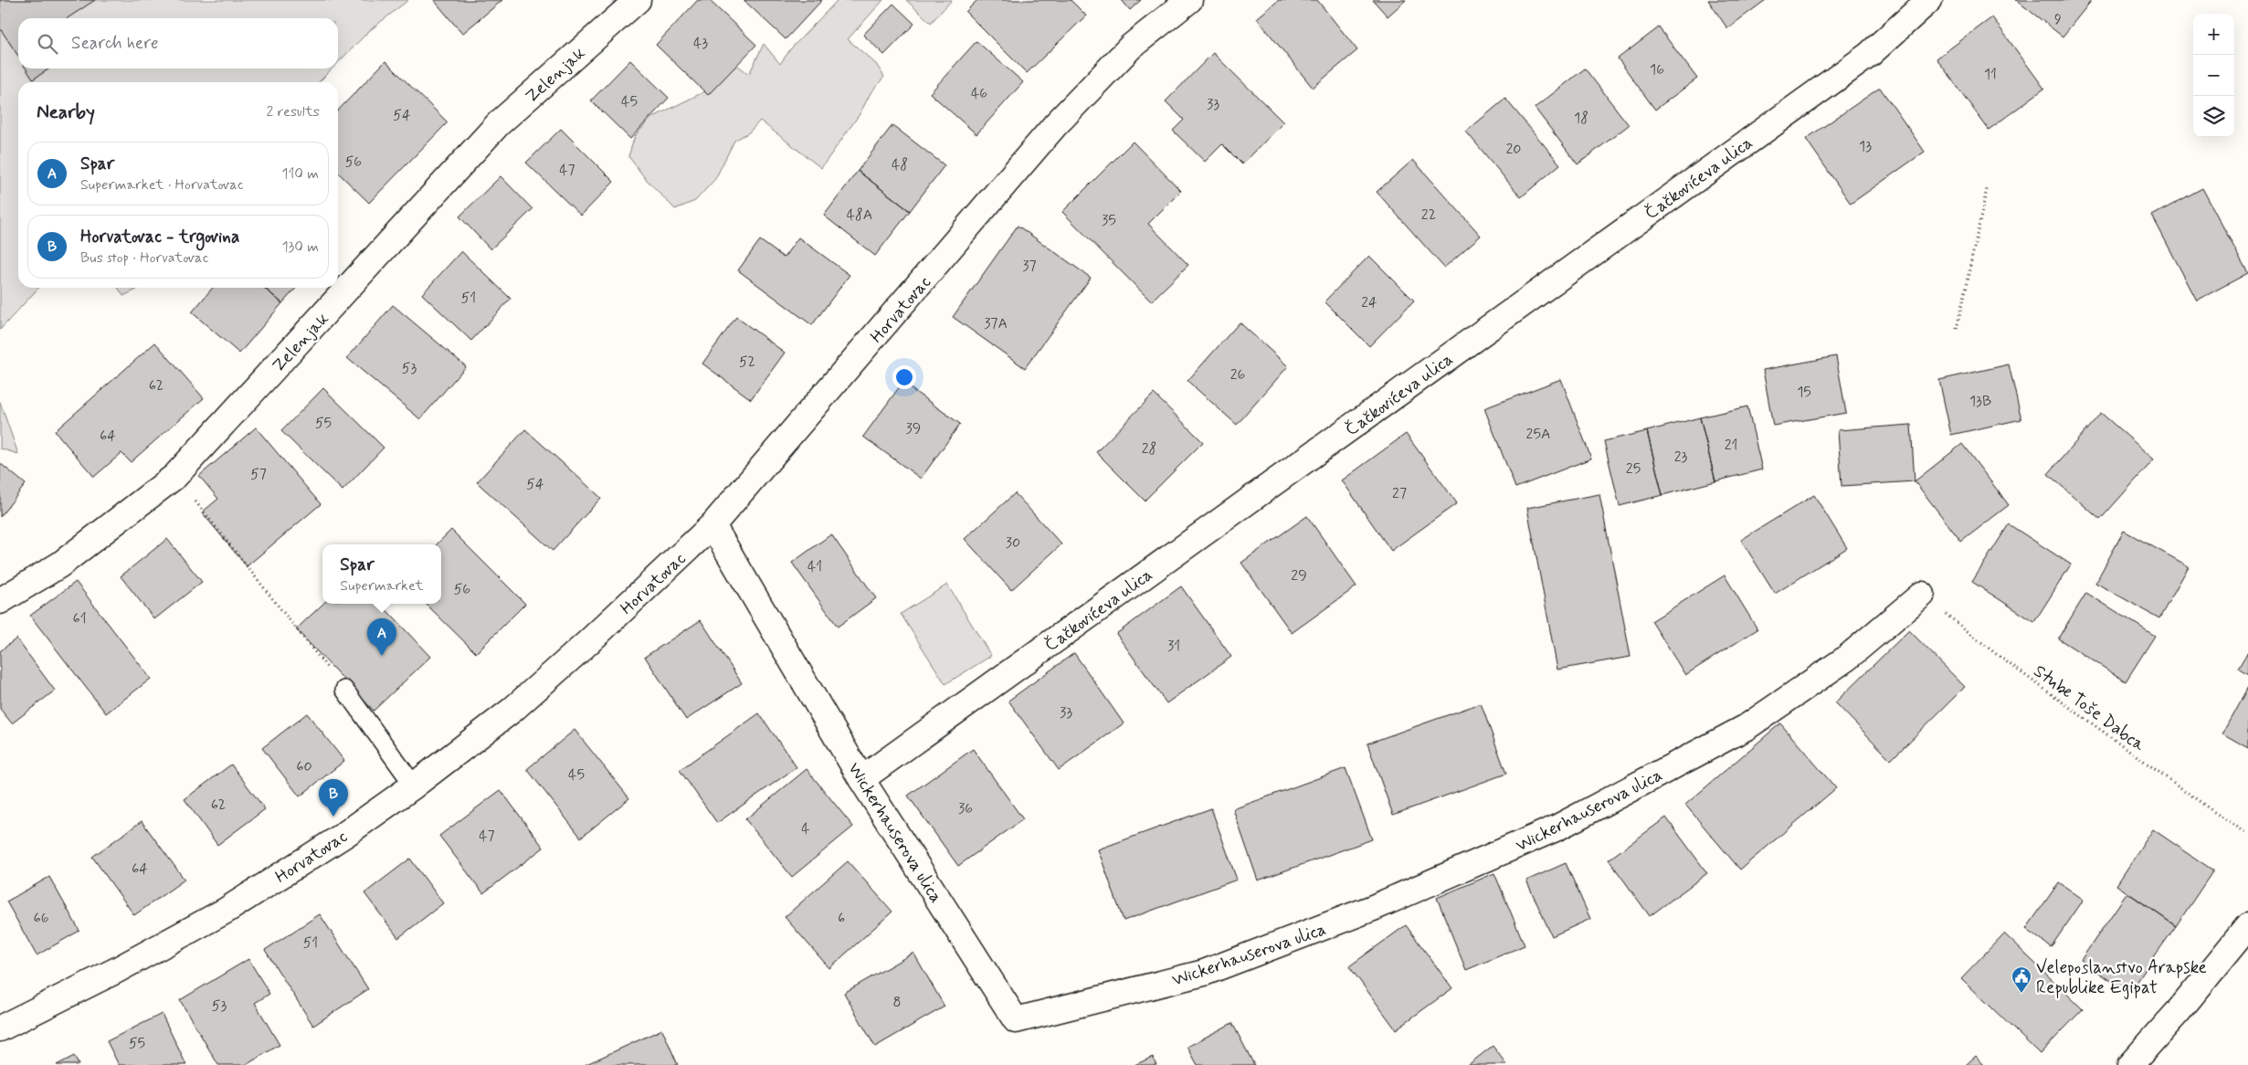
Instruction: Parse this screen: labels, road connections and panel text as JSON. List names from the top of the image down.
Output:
{
  "streets": {
    "street": [
      "Zelenjak",
      "Čačkovićeva ulica",
      "Horvatovac",
      "Wickerhauserova ulica"
    ],
    "path": ["Stube Toše Dabca"]
  },
  "crossings": [
    ["Čačkovićeva ulica", "Wickerhauserova ulica"],
    ["Horvatovac", "Wickerhauserova ulica"],
    ["Stube Toše Dabca", "Wickerhauserova ulica"]
  ],
  "places": {
    "public building": ["Veleposlanstvo Arapske Republike Egipat"]
  },
  "house_numbers": [
    "9",
    "43",
    "16",
    "11",
    "46",
    "45",
    "33",
    "54",
    "18",
    "13",
    "20",
    "56",
    "48",
    "47",
    "48A",
    "22",
    "35",
    "37",
    "51",
    "24",
    "37A",
    "52",
    "53",
    "26",
    "62",
    "15",
    "13B",
    "55",
    "39",
    "25A",
    "64",
    "21",
    "28",
    "23",
    "25",
    "57",
    "54",
    "27",
    "30",
    "41",
    "29",
    "56",
    "61",
    "31",
    "33",
    "60",
    "45",
    "62",
    "36",
    "4",
    "47",
    "64",
    "66",
    "6",
    "51",
    "8",
    "53",
    "55"
  ],
  "page": {
    "map_buttons": ["+", "−"],
    "search": "Search here",
    "heading": ["Nearby", "2 results"],
    "list": [
      {
        "mark": "A",
        "name": "Spar",
        "note": "Supermarket · Horvatovac",
        "value": "110 m"
      },
      {
        "mark": "B",
        "name": "Horvatovac - trgovina",
        "note": "Bus stop · Horvatovac",
        "value": "130 m"
      }
    ],
    "popup": ["Spar", "Supermarket"],
    "pins": ["A", "B"]
  }
}
